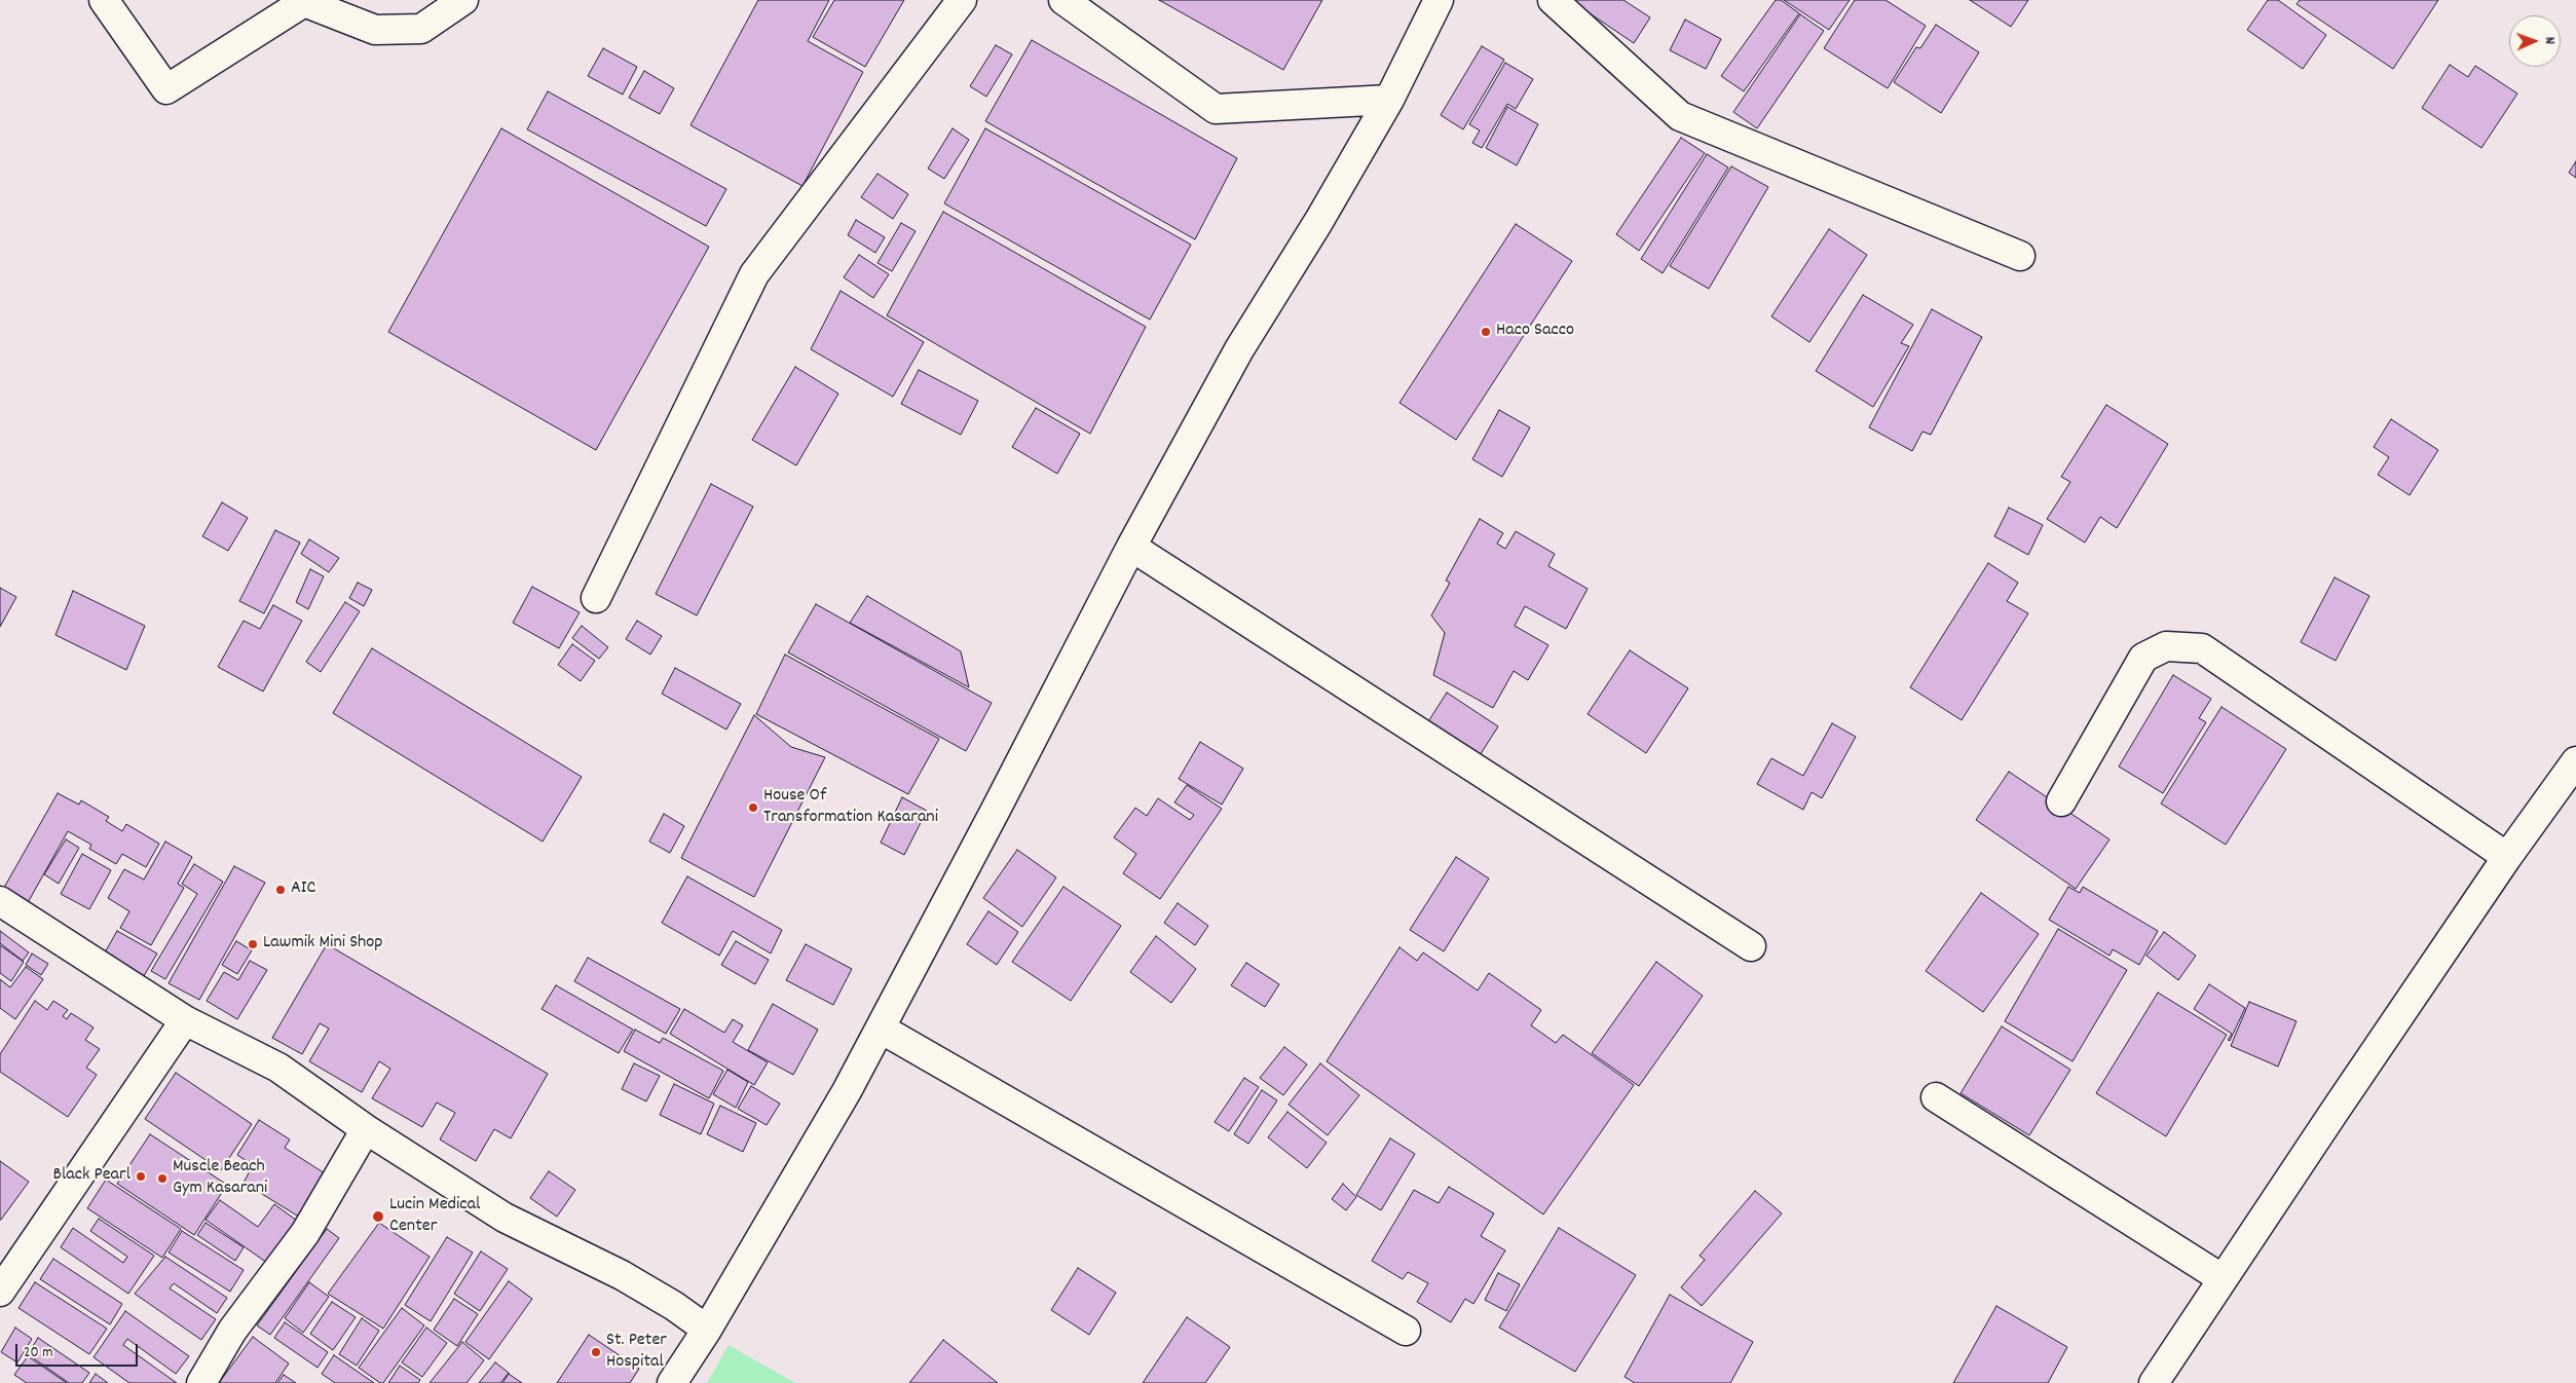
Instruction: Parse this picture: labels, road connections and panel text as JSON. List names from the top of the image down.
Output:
{
  "places": [
    "Haco Sacco",
    "House Of Transformation Kasarani",
    "AIC",
    "Lawmik Mini Shop",
    "Black Pearl",
    "Muscle Beach Gym Kasarani",
    "Lucin Medical Center",
    "St. Peter Hospital"
  ],
  "scale_bar": "20 m",
  "north": "right"
}
